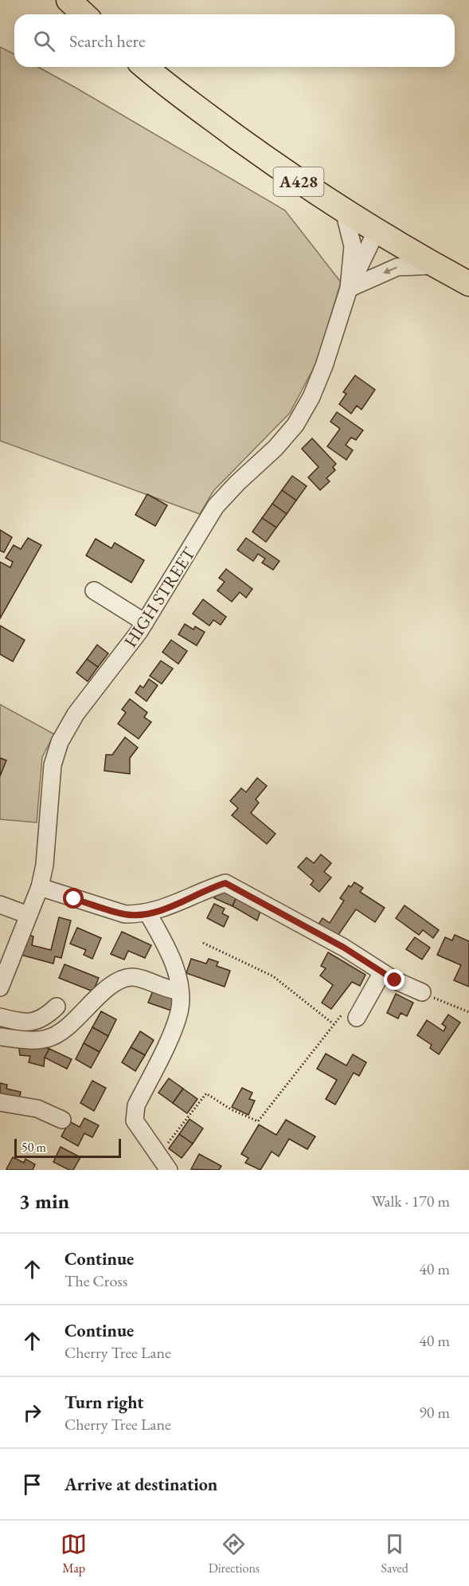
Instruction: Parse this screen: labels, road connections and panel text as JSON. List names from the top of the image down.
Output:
{
  "streets": {
    "highway": ["A428"],
    "street": ["HIGH STREET"]
  },
  "crossings": [
    ["A428", "HIGH STREET"]
  ],
  "scale_bar": "50 m",
  "page": {
    "search": "Search here",
    "scale": "50 m",
    "heading": ["3 min", "Walk · 170 m"],
    "list": [
      ["Continue", "The Cross", "40 m"],
      ["Continue", "Cherry Tree Lane", "40 m"],
      ["Turn right", "Cherry Tree Lane", "90 m"],
      "Arrive at destination"
    ],
    "nav": ["Map", "Directions", "Saved"]
  }
}
